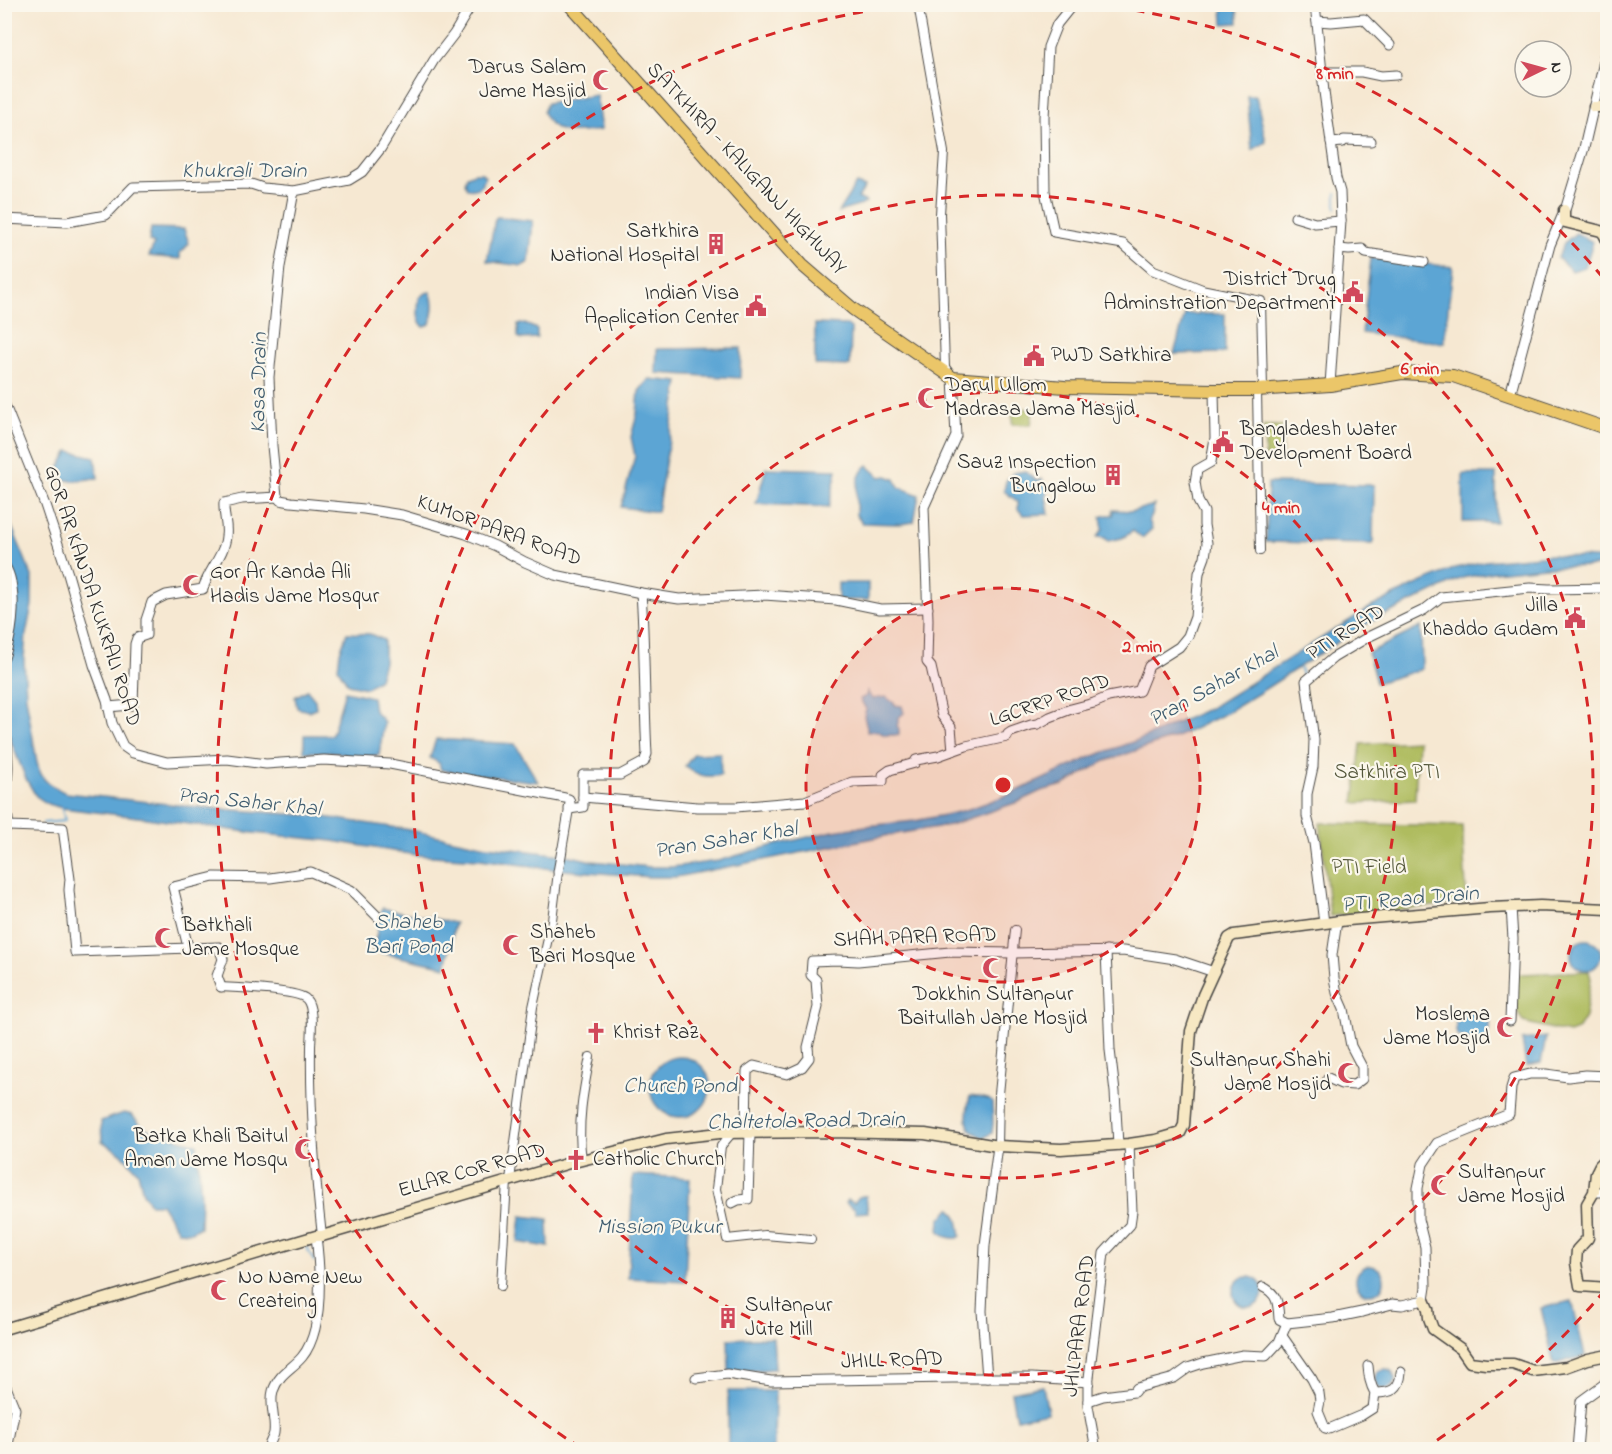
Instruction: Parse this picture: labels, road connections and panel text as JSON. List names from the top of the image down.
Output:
{
  "streets": {
    "highway": ["SATKHIRA - KALIGANJ HIGHWAY"],
    "main road": ["ELLAR COR ROAD"],
    "street": [
      "KUMOR PARA ROAD",
      "GOR AR KANDA KUKRALI ROAD",
      "PTI ROAD",
      "LGCRRP ROAD",
      "SHAH PARA ROAD",
      "JHILPARA ROAD",
      "JHILL ROAD"
    ]
  },
  "crossings": [
    ["KUMOR PARA ROAD", "GOR AR KANDA KUKRALI ROAD"],
    ["SHAH PARA ROAD", "ELLAR COR ROAD"],
    ["SHAH PARA ROAD", "JHILPARA ROAD"],
    ["ELLAR COR ROAD", "JHILPARA ROAD"],
    ["JHILPARA ROAD", "JHILL ROAD"]
  ],
  "water": [
    "Khukrali Drain",
    "Kasa Drain",
    "Pran Sahar Khal",
    "PTI Road Drain",
    "Shaheb Bari Pond",
    "Church Pond",
    "Chaltetola Road Drain",
    "Mission Pukur"
  ],
  "parks": ["Satkhira PTI", "PTI Field"],
  "places": {
    "mosque": [
      "Darus Salam Jame Masjid",
      "Darul Ullom Madrasa Jama Masjid",
      "Gor Ar Kanda Ali Hadis Jame Mosqur",
      "Batkhali Jame Mosque",
      "Shaheb Bari Mosque",
      "Dokkhin Sultanpur Baitullah Jame Mosjid",
      "Moslema Jame Mosjid",
      "Sultanpur Shahi Jame Mosjid",
      "Batka Khali Baitul Aman Jame Mosqu",
      "Sultanpur Jame Mosjid",
      "No Name New Createing"
    ],
    "building": ["Satkhira National Hospital", "Sauz Inspection Bungalow", "Sultanpur Jute Mill"],
    "public building": [
      "District Drug Adminstration Department",
      "Indian Visa Application Center",
      "PWD Satkhira",
      "Bangladesh Water Development Board",
      "Jilla Khaddo Gudam"
    ],
    "church": ["Khrist Raz", "Catholic Church"]
  },
  "north": "right",
  "rings": [
    "8 min",
    "6 min",
    "4 min",
    "2 min"
  ]
}
